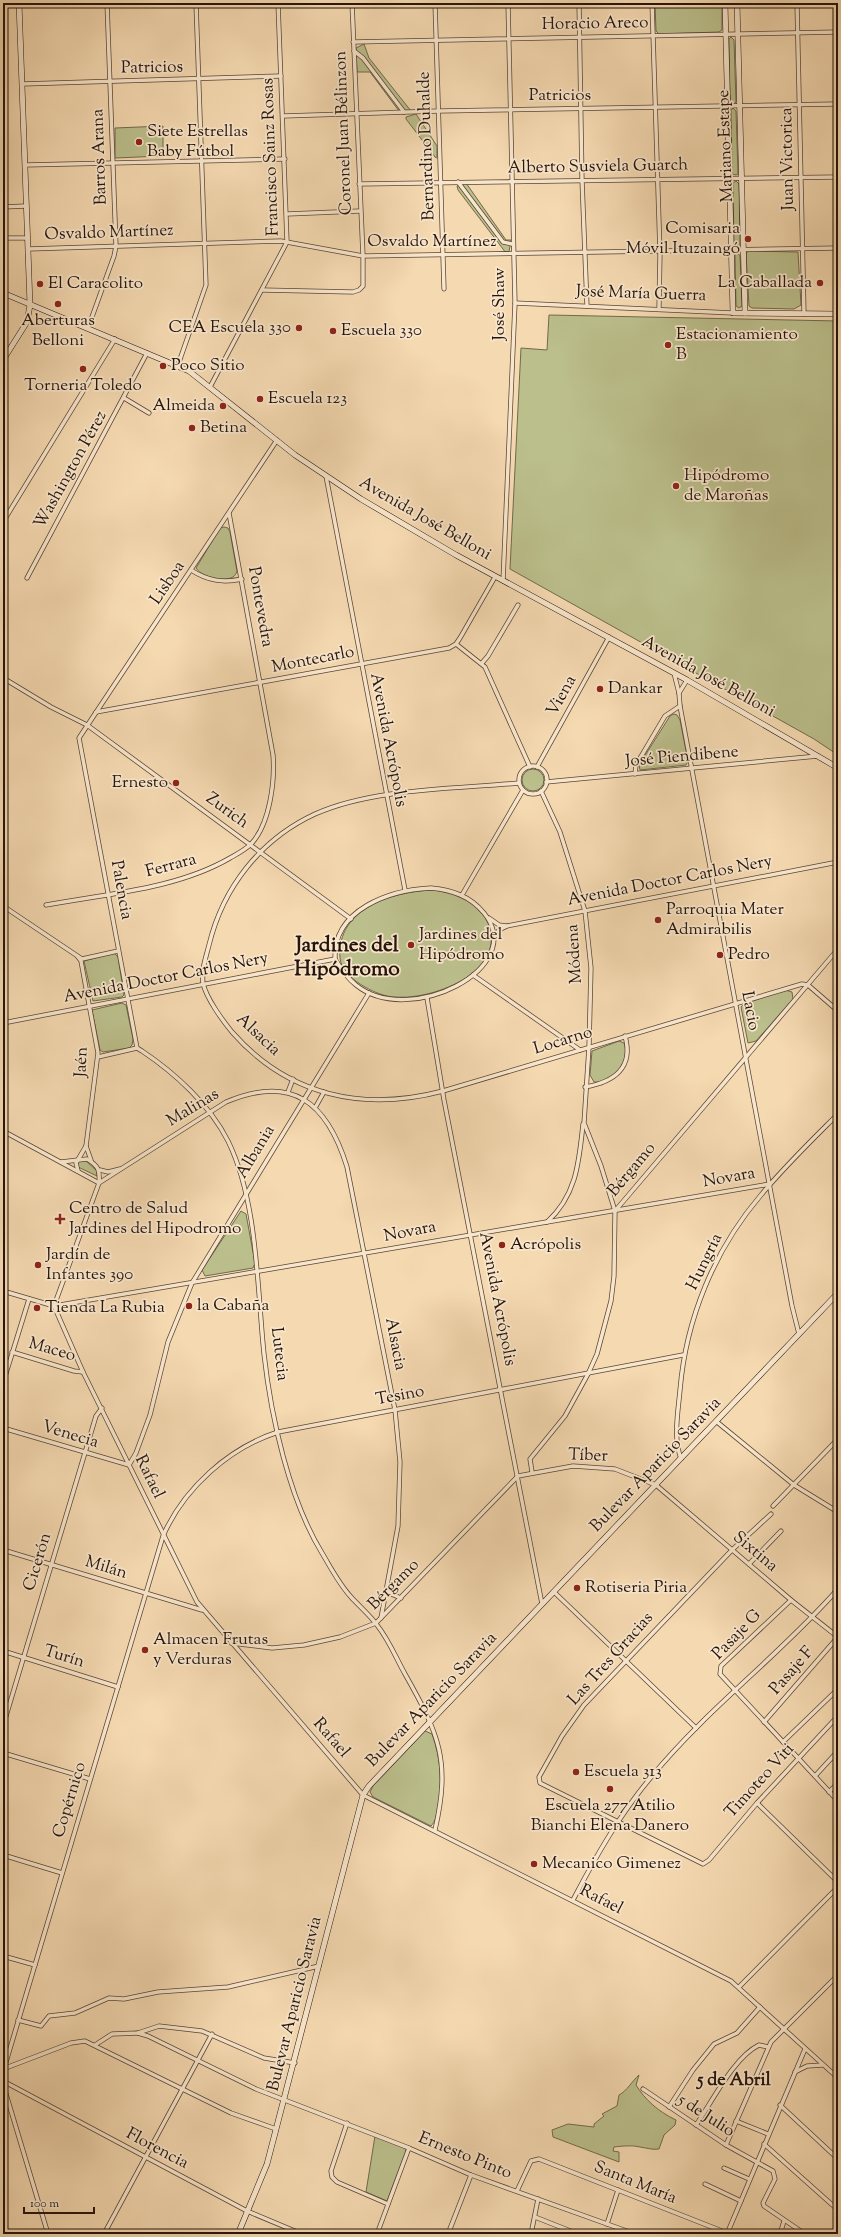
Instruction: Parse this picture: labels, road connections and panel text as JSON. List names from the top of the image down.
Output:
{
  "streets": {
    "street": [
      "Horacio Areco",
      "Patricios",
      "Coronel Juan Bélinzon",
      "Bernardino Duhalde",
      "Mariano Estape",
      "Barros Arana",
      "Francisco Sainz Rosas",
      "Juan Victorica",
      "Alberto Susviela Guarch",
      "Osvaldo Martínez",
      "José María Guerra",
      "José Shaw",
      "Washington Pérez",
      "Avenida José Belloni",
      "Lisboa",
      "Pontevedra",
      "Montecarlo",
      "Viena",
      "Avenida Acrópolis",
      "José Piendibene",
      "Zurich",
      "Ferrara",
      "Avenida Doctor Carlos Nery",
      "Palencia",
      "Módena",
      "Lacio",
      "Alsacia",
      "Locarno",
      "Jaén",
      "Malinas",
      "Albania",
      "Bérgamo",
      "Novara",
      "Hungría",
      "Maceo",
      "Lutecia",
      "Tesino",
      "Venecia",
      "Tíber",
      "Bulevar Aparicio Saravia",
      "Rafael",
      "Sixtina",
      "Cicerón",
      "Milán",
      "Pasaje G",
      "Turín",
      "Las Tres Gracias",
      "Pasaje F",
      "Timoteo Viti",
      "Copérnico",
      "5 de Julio",
      "Florencia",
      "Ernesto Pinto",
      "Santa María"
    ]
  },
  "crossings": [
    ["Horacio Areco", "Coronel Juan Bélinzon"],
    ["Horacio Areco", "Bernardino Duhalde"],
    ["Horacio Areco", "Mariano Estape"],
    ["Horacio Areco", "Juan Victorica"],
    ["Horacio Areco", "José Shaw"],
    ["Patricios", "Coronel Juan Bélinzon"],
    ["Patricios", "Bernardino Duhalde"],
    ["Patricios", "Mariano Estape"],
    ["Patricios", "Barros Arana"],
    ["Patricios", "Francisco Sainz Rosas"],
    ["Patricios", "Juan Victorica"],
    ["Patricios", "José Shaw"],
    ["Coronel Juan Bélinzon", "Francisco Sainz Rosas"],
    ["Coronel Juan Bélinzon", "Alberto Susviela Guarch"],
    ["Coronel Juan Bélinzon", "Osvaldo Martínez"],
    ["Bernardino Duhalde", "Alberto Susviela Guarch"],
    ["Bernardino Duhalde", "Osvaldo Martínez"],
    ["Mariano Estape", "Alberto Susviela Guarch"],
    ["Mariano Estape", "Osvaldo Martínez"],
    ["Mariano Estape", "José María Guerra"],
    ["Barros Arana", "Osvaldo Martínez"],
    ["Barros Arana", "Avenida José Belloni"],
    ["Francisco Sainz Rosas", "Osvaldo Martínez"],
    ["Francisco Sainz Rosas", "Avenida José Belloni"],
    ["Juan Victorica", "Alberto Susviela Guarch"],
    ["Juan Victorica", "Osvaldo Martínez"],
    ["Juan Victorica", "José María Guerra"],
    ["Alberto Susviela Guarch", "José Shaw"],
    ["Osvaldo Martínez", "José Shaw"],
    ["José María Guerra", "José Shaw"],
    ["José Shaw", "Avenida José Belloni"],
    ["Washington Pérez", "Avenida José Belloni"],
    ["Avenida José Belloni", "Lisboa"],
    ["Avenida José Belloni", "Viena"],
    ["Avenida José Belloni", "Avenida Acrópolis"],
    ["Avenida José Belloni", "José Piendibene"],
    ["Avenida José Belloni", "Lacio"],
    ["Lisboa", "Pontevedra"],
    ["Lisboa", "Montecarlo"],
    ["Lisboa", "Zurich"],
    ["Lisboa", "Palencia"],
    ["Pontevedra", "Montecarlo"],
    ["Pontevedra", "Zurich"],
    ["Pontevedra", "Ferrara"],
    ["Montecarlo", "Avenida Acrópolis"],
    ["Viena", "José Piendibene"],
    ["Viena", "Módena"],
    ["Avenida Acrópolis", "Zurich"],
    ["Avenida Acrópolis", "Avenida Doctor Carlos Nery"],
    ["Avenida Acrópolis", "Locarno"],
    ["Avenida Acrópolis", "Albania"],
    ["Avenida Acrópolis", "Bérgamo"],
    ["Avenida Acrópolis", "Novara"],
    ["Avenida Acrópolis", "Tesino"],
    ["Avenida Acrópolis", "Tíber"],
    ["Avenida Acrópolis", "Bulevar Aparicio Saravia"],
    ["José Piendibene", "Módena"],
    ["José Piendibene", "Lacio"],
    ["Zurich", "Ferrara"],
    ["Zurich", "Avenida Doctor Carlos Nery"],
    ["Zurich", "Albania"],
    ["Ferrara", "Palencia"],
    ["Avenida Doctor Carlos Nery", "Palencia"],
    ["Avenida Doctor Carlos Nery", "Módena"],
    ["Avenida Doctor Carlos Nery", "Lacio"],
    ["Avenida Doctor Carlos Nery", "Alsacia"],
    ["Avenida Doctor Carlos Nery", "Jaén"],
    ["Avenida Doctor Carlos Nery", "Albania"],
    ["Palencia", "Lutecia"],
    ["Módena", "Locarno"],
    ["Módena", "Bérgamo"],
    ["Módena", "Novara"],
    ["Lacio", "Locarno"],
    ["Lacio", "Bérgamo"],
    ["Lacio", "Novara"],
    ["Lacio", "Hungría"],
    ["Lacio", "Bulevar Aparicio Saravia"],
    ["Alsacia", "Locarno"],
    ["Alsacia", "Malinas"],
    ["Alsacia", "Albania"],
    ["Alsacia", "Bérgamo"],
    ["Alsacia", "Novara"],
    ["Alsacia", "Tesino"],
    ["Locarno", "Albania"],
    ["Locarno", "Bérgamo"],
    ["Jaén", "Malinas"],
    ["Malinas", "Albania"],
    ["Malinas", "Lutecia"],
    ["Albania", "Novara"],
    ["Albania", "Lutecia"],
    ["Albania", "Venecia"],
    ["Albania", "Rafael"],
    ["Bérgamo", "Novara"],
    ["Bérgamo", "Lutecia"],
    ["Bérgamo", "Tesino"],
    ["Bérgamo", "Tíber"],
    ["Bérgamo", "Rafael"],
    ["Novara", "Hungría"],
    ["Novara", "Lutecia"],
    ["Novara", "Rafael"],
    ["Hungría", "Tesino"],
    ["Hungría", "Bulevar Aparicio Saravia"],
    ["Maceo", "Rafael"],
    ["Lutecia", "Tesino"],
    ["Tesino", "Rafael"],
    ["Tesino", "Copérnico"],
    ["Venecia", "Rafael"],
    ["Venecia", "Cicerón"],
    ["Tíber", "Bulevar Aparicio Saravia"],
    ["Tíber", "Sixtina"],
    ["Bulevar Aparicio Saravia", "Rafael"],
    ["Bulevar Aparicio Saravia", "Sixtina"],
    ["Bulevar Aparicio Saravia", "Florencia"],
    ["Bulevar Aparicio Saravia", "Ernesto Pinto"],
    ["Rafael", "Cicerón"],
    ["Rafael", "Milán"],
    ["Rafael", "Copérnico"],
    ["Sixtina", "Pasaje G"],
    ["Sixtina", "Las Tres Gracias"],
    ["Sixtina", "Pasaje F"],
    ["Cicerón", "Milán"],
    ["Cicerón", "Turín"],
    ["Milán", "Copérnico"],
    ["Pasaje G", "Pasaje F"],
    ["Pasaje G", "Timoteo Viti"],
    ["Turín", "Copérnico"],
    ["Las Tres Gracias", "Timoteo Viti"],
    ["Ernesto Pinto", "Santa María"]
  ],
  "districts": ["Jardines del Hipódromo", "5 de Abril"],
  "places": {
    "other": [
      "Siete Estrellas Baby Fútbol",
      "Comisaria Móvil Ituzaingó",
      "La Caballada",
      "El Caracolito",
      "Aberturas Belloni",
      "CEA Escuela 330",
      "Escuela 330",
      "Estacionamiento B",
      "Poco Sitio",
      "Torneria Toledo",
      "Escuela 123",
      "Almeida",
      "Betina",
      "Hipódromo de Maroñas",
      "Dankar",
      "Ernesto",
      "Parroquia Mater Admirabilis",
      "Jardines del Hipódromo",
      "Pedro",
      "Acrópolis",
      "Jardín de Infantes 390",
      "la Cabaña",
      "Tienda La Rubia",
      "Rotiseria Piria",
      "Almacen Frutas y Verduras",
      "Escuela 313",
      "Escuela 277 Atilio Bianchi Elena Danero",
      "Mecanico Gimenez"
    ],
    "health": ["Centro de Salud Jardines del Hipodromo"]
  },
  "scale_bar": "100 m"
}
